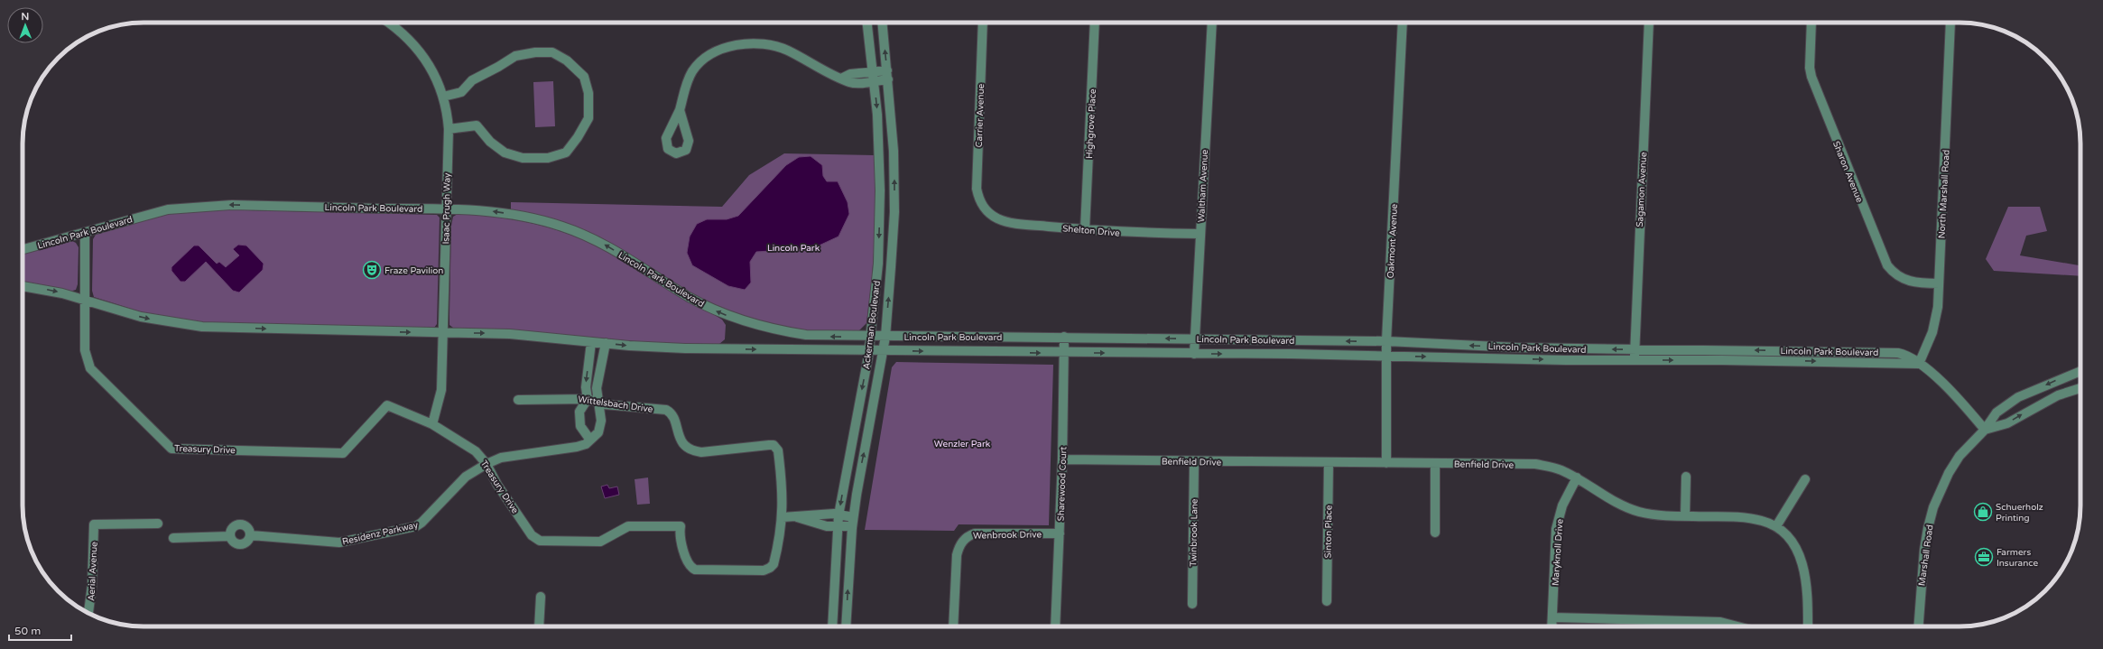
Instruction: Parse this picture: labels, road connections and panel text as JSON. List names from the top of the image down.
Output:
{
  "streets": {
    "street": [
      "Carrier Avenue",
      "Highgrove Place",
      "Sharon Avenue",
      "Waltham Avenue",
      "Sagamon Avenue",
      "North Marshall Road",
      "Lincoln Park Boulevard",
      "Isaac Prugh Way",
      "Shelton Drive",
      "Oakmont Avenue",
      "Ackerman Boulevard",
      "Wittelsbach Drive",
      "Treasury Drive",
      "Benfield Drive",
      "Sharewood Court",
      "Sinton Place",
      "Residenz Parkway",
      "Twinbrook Lane",
      "Wenbrook Drive",
      "Maryknoll Drive",
      "Marshall Road",
      "Aerial Avenue"
    ]
  },
  "crossings": [
    ["Carrier Avenue", "Shelton Drive"],
    ["Highgrove Place", "Shelton Drive"],
    ["Sharon Avenue", "North Marshall Road"],
    ["Waltham Avenue", "Lincoln Park Boulevard"],
    ["Waltham Avenue", "Shelton Drive"],
    ["Sagamon Avenue", "Lincoln Park Boulevard"],
    ["North Marshall Road", "Lincoln Park Boulevard"],
    ["Lincoln Park Boulevard", "Isaac Prugh Way"],
    ["Lincoln Park Boulevard", "Oakmont Avenue"],
    ["Lincoln Park Boulevard", "Ackerman Boulevard"],
    ["Lincoln Park Boulevard", "Treasury Drive"],
    ["Lincoln Park Boulevard", "Sharewood Court"],
    ["Lincoln Park Boulevard", "Residenz Parkway"],
    ["Lincoln Park Boulevard", "Marshall Road"],
    ["Isaac Prugh Way", "Treasury Drive"],
    ["Oakmont Avenue", "Benfield Drive"],
    ["Wittelsbach Drive", "Treasury Drive"],
    ["Wittelsbach Drive", "Residenz Parkway"],
    ["Treasury Drive", "Residenz Parkway"],
    ["Benfield Drive", "Sharewood Court"],
    ["Benfield Drive", "Sinton Place"],
    ["Benfield Drive", "Twinbrook Lane"],
    ["Benfield Drive", "Maryknoll Drive"],
    ["Sharewood Court", "Wenbrook Drive"]
  ],
  "parks": ["Lincoln Park", "Wenzler Park"],
  "places": {
    "theatre": ["Fraze Pavilion"],
    "shop": ["Schuerholz Printing"],
    "office": ["Farmers Insurance"]
  },
  "scale_bar": "50 m",
  "north": "top"
}
